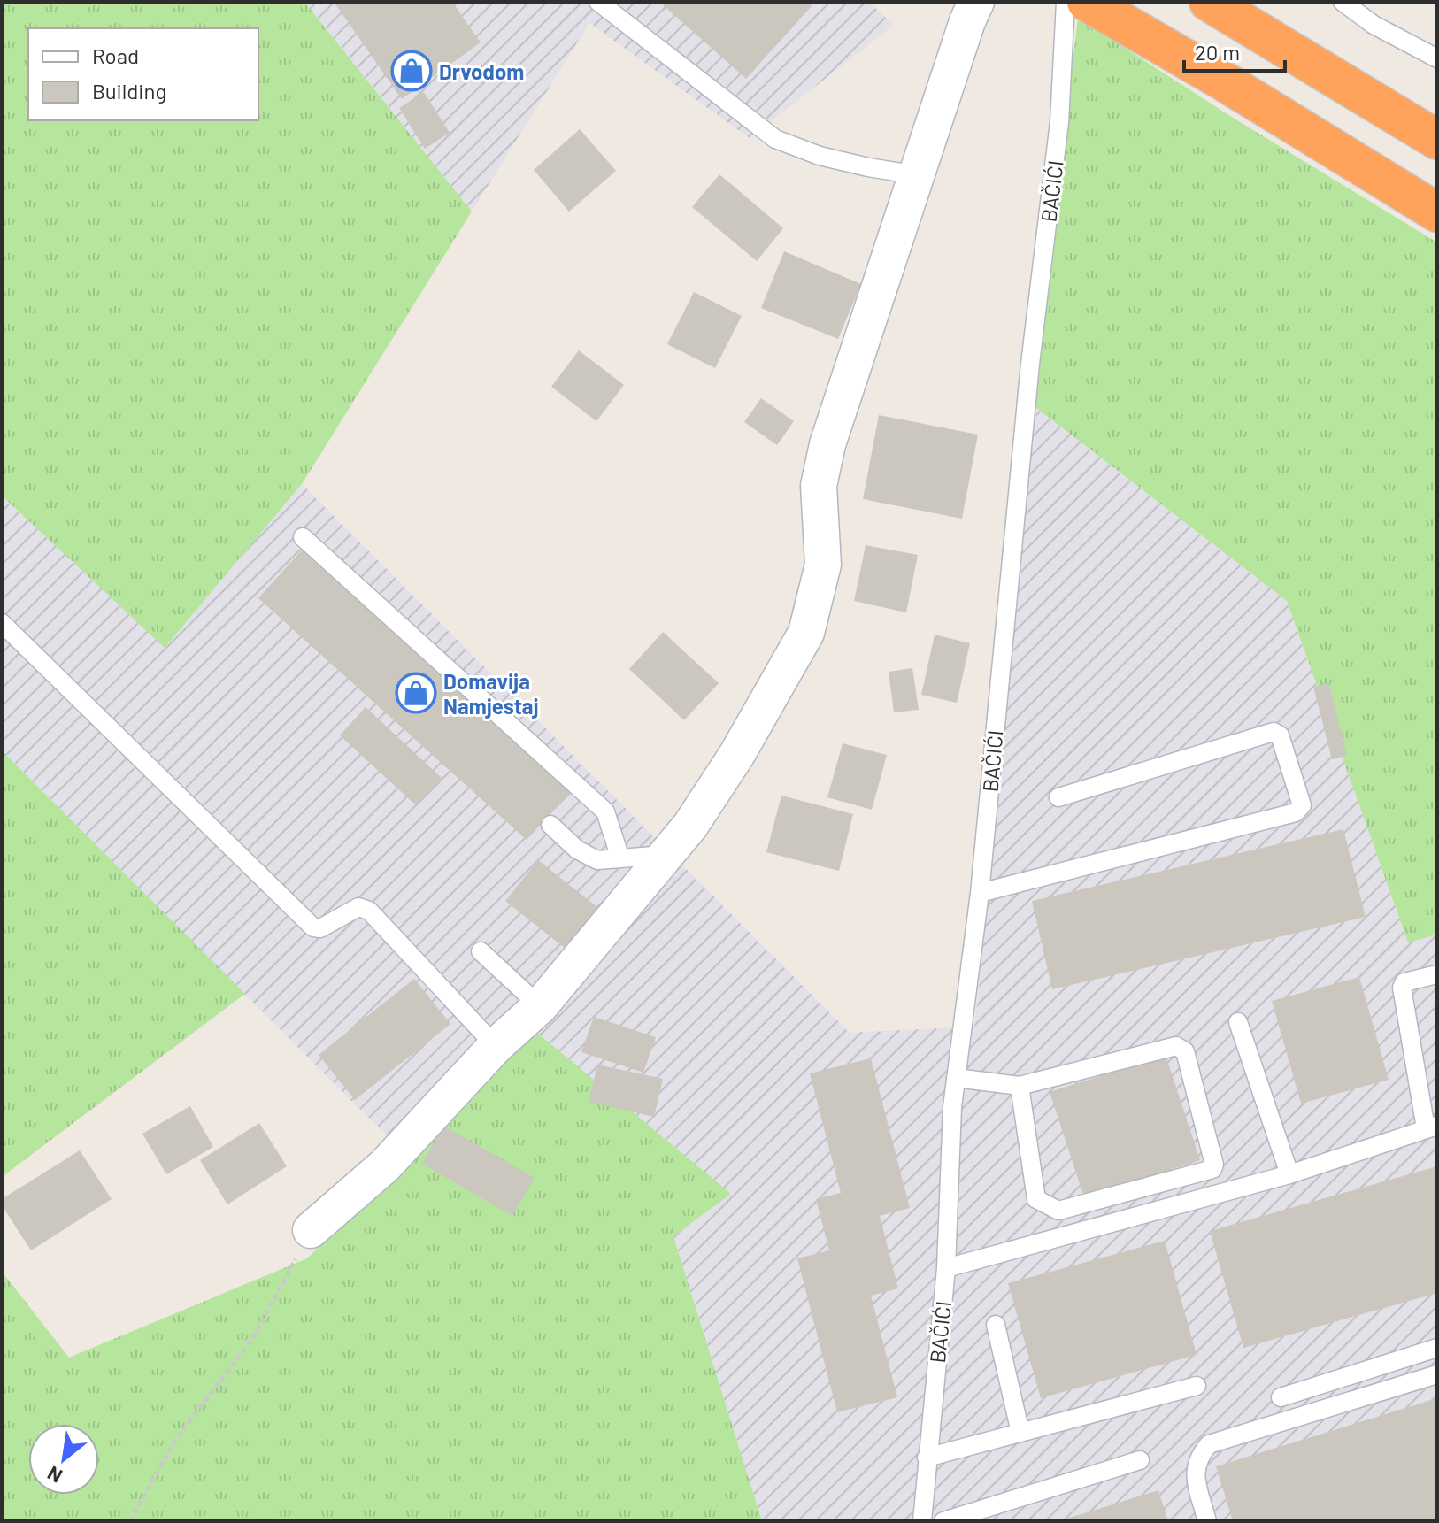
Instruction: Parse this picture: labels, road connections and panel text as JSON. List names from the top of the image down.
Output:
{
  "streets": {
    "lane": ["BAČIĆI"]
  },
  "places": {
    "shop": ["Drvodom", "Domavija Namjestaj"]
  },
  "legend": ["Road", "Building"],
  "scale_bar": "20 m",
  "north": "bottom left"
}
